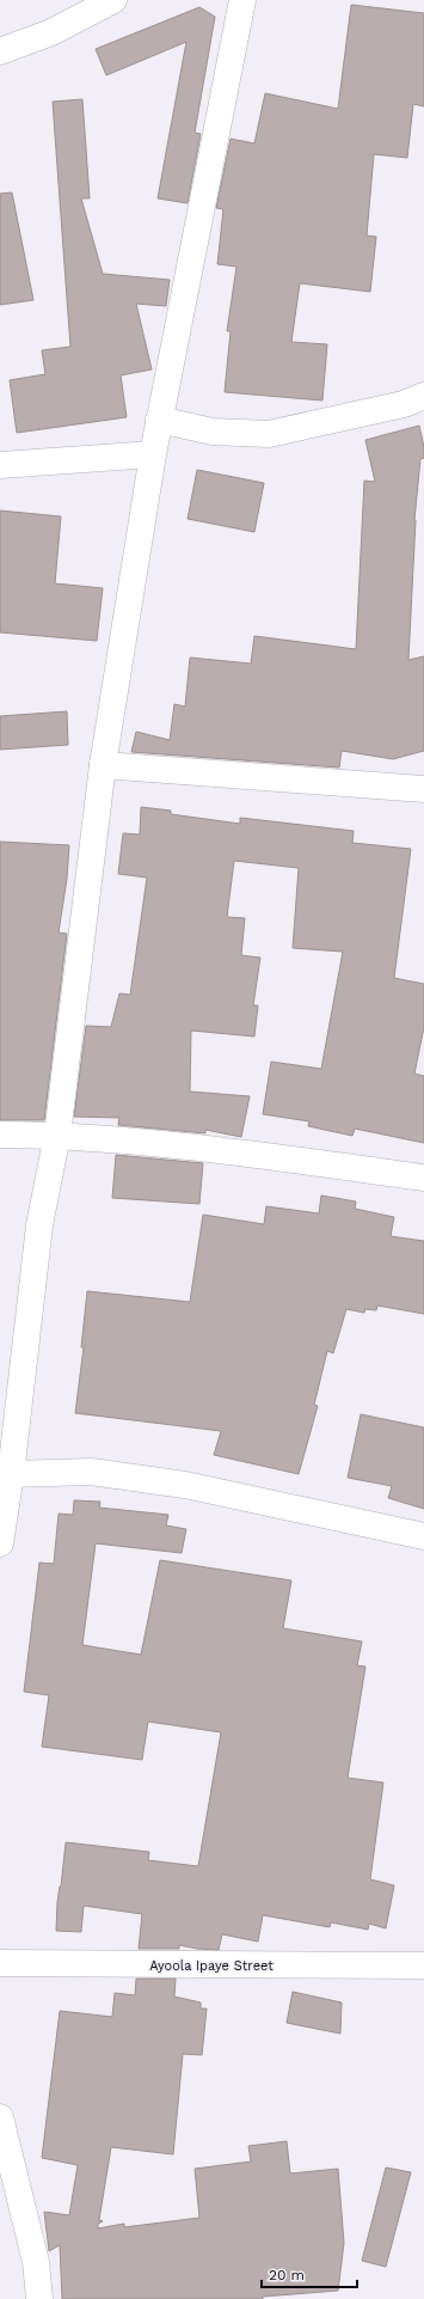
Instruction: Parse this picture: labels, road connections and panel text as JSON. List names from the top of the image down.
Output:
{
  "streets": {
    "street": ["Ayoola Ipaye Street"]
  },
  "scale_bar": "20 m"
}
